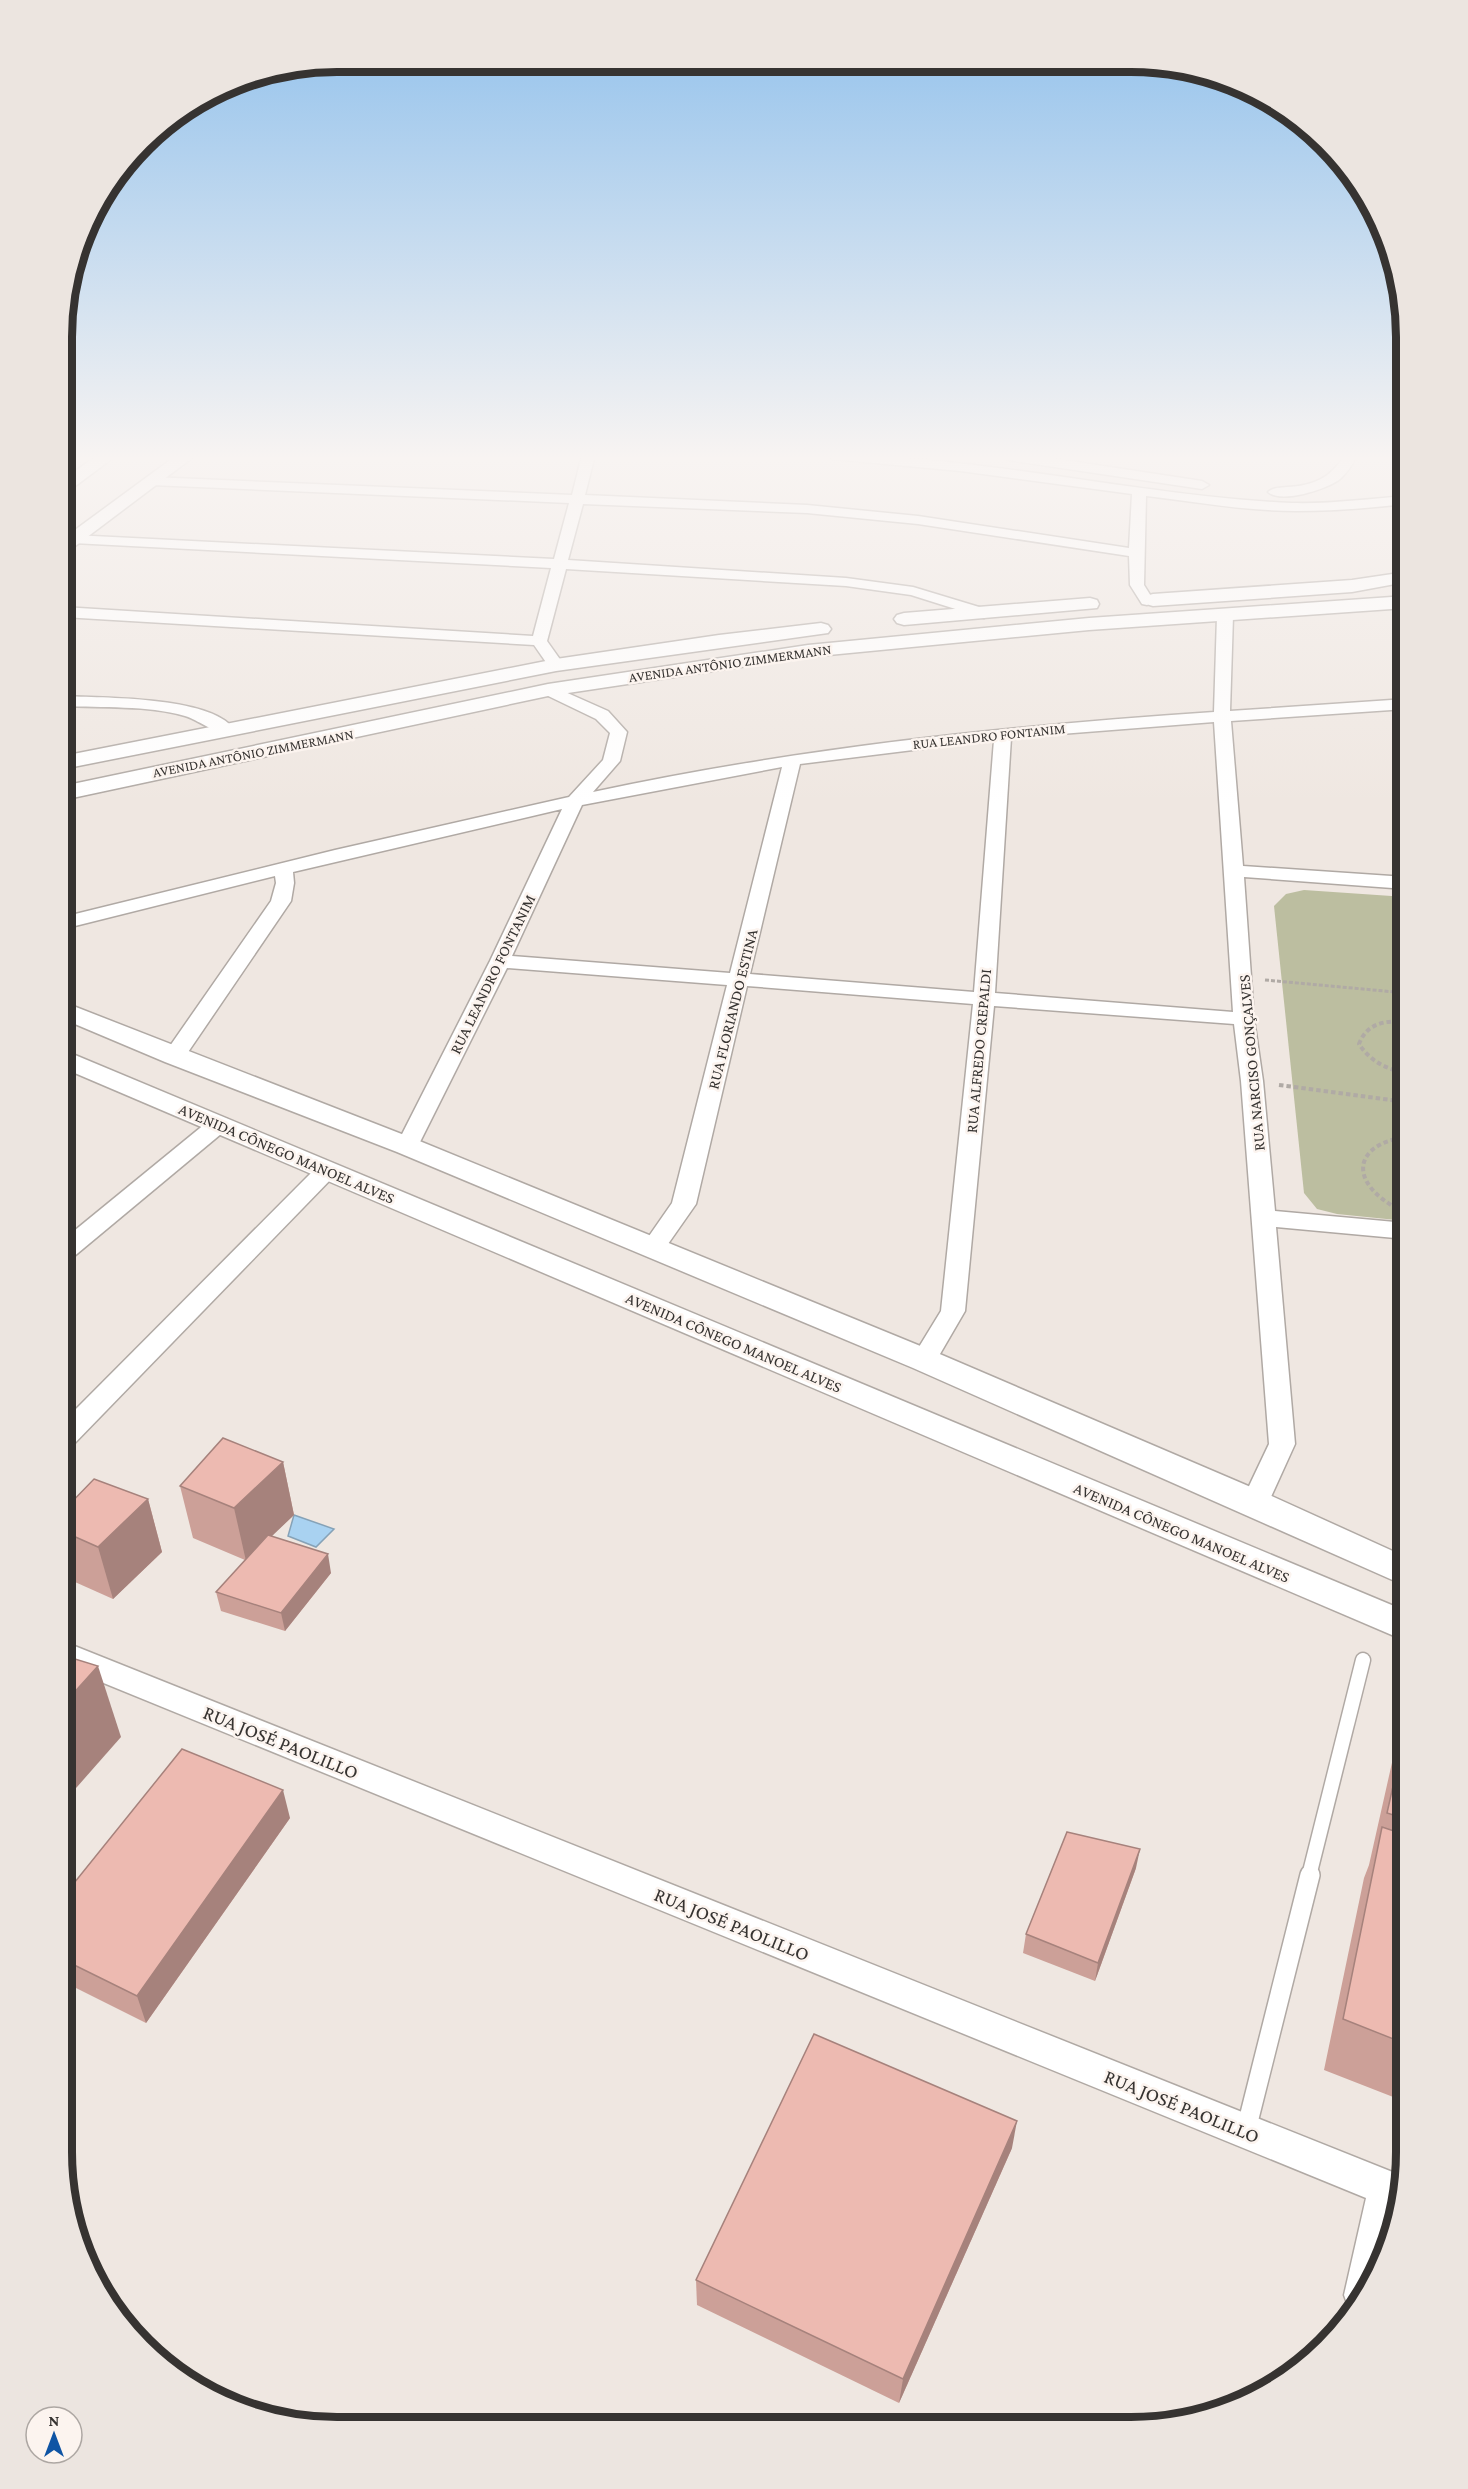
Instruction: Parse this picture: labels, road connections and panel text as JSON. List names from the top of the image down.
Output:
{
  "streets": {
    "street": [
      "AVENIDA ANTÔNIO ZIMMERMANN",
      "RUA LEANDRO FONTANIM",
      "RUA FLORIANDO ESTINA",
      "RUA ALFREDO CREPALDI",
      "RUA NARCISO GONÇALVES",
      "AVENIDA CÔNEGO MANOEL ALVES",
      "RUA JOSÉ PAOLILLO"
    ]
  },
  "crossings": [
    ["AVENIDA ANTÔNIO ZIMMERMANN", "RUA LEANDRO FONTANIM"],
    ["AVENIDA ANTÔNIO ZIMMERMANN", "RUA NARCISO GONÇALVES"],
    ["RUA LEANDRO FONTANIM", "RUA FLORIANDO ESTINA"],
    ["RUA LEANDRO FONTANIM", "RUA ALFREDO CREPALDI"],
    ["RUA LEANDRO FONTANIM", "RUA NARCISO GONÇALVES"]
  ],
  "north": "top"
}
